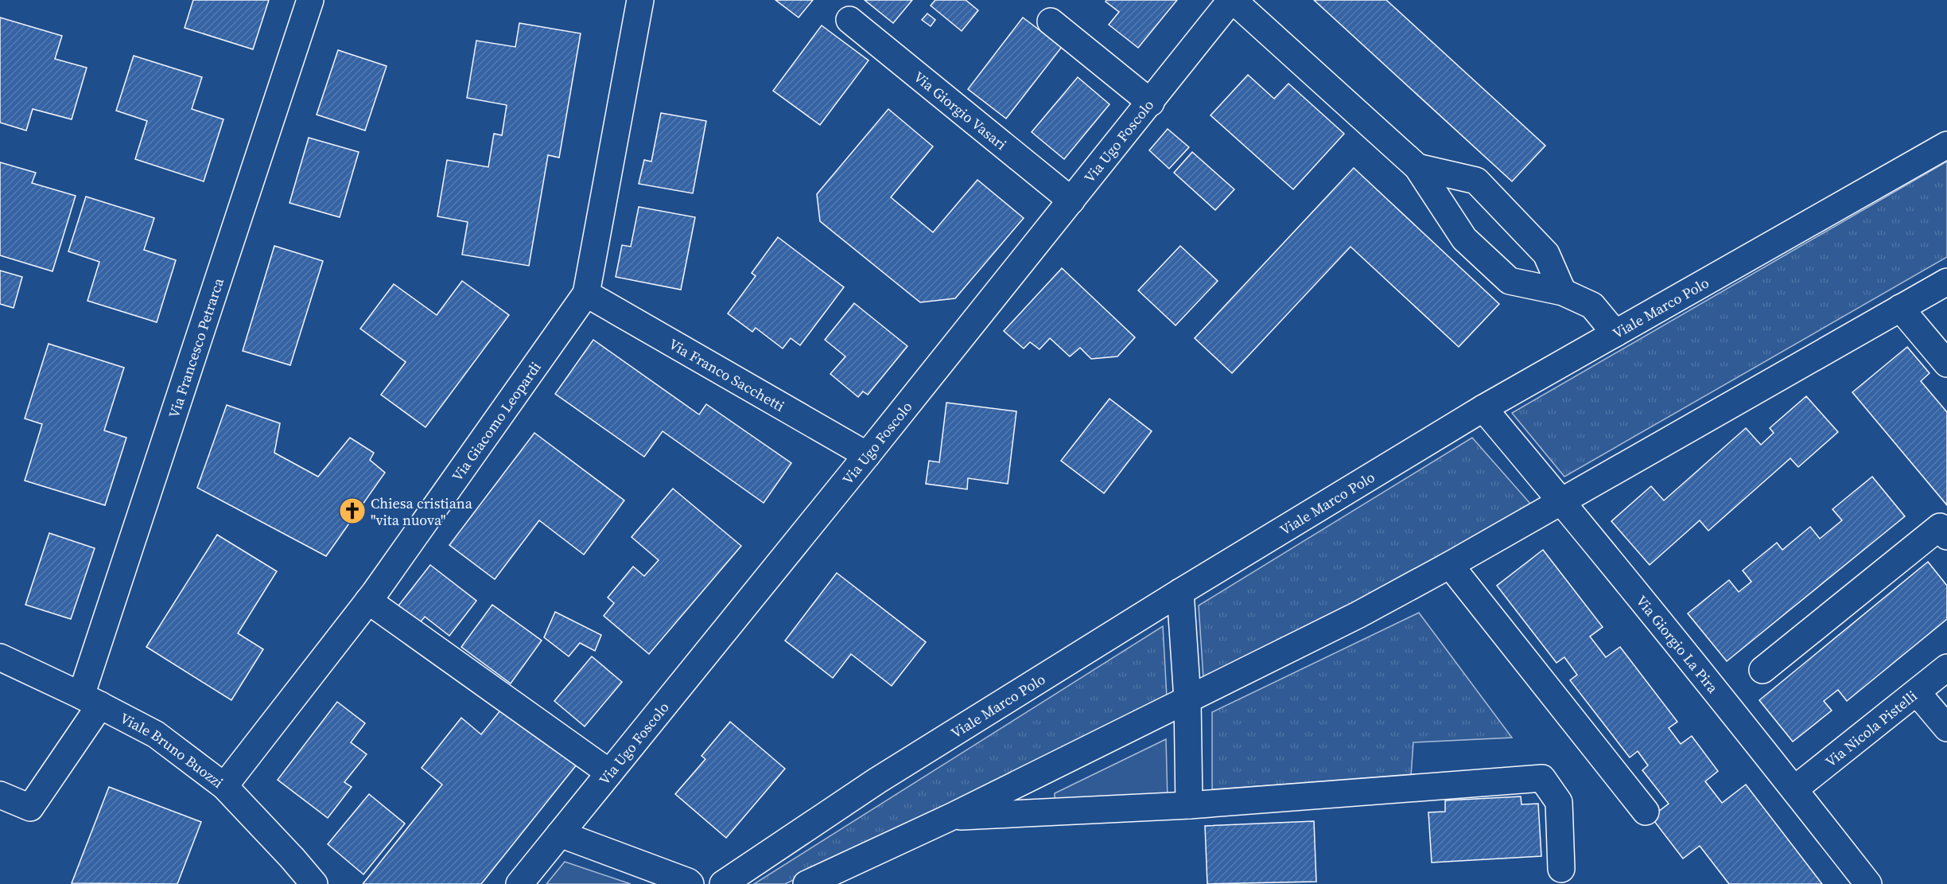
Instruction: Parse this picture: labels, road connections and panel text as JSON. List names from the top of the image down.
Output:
{
  "streets": {
    "street": [
      "Via Giorgio Vasari",
      "Via Ugo Foscolo",
      "Viale Marco Polo",
      "Via Francesco Petrarca",
      "Via Franco Sacchetti",
      "Via Giacomo Leopardi",
      "Via Giorgio La Pira",
      "Via Nicola Pistelli",
      "Viale Bruno Buozzi"
    ]
  },
  "crossings": [
    ["Via Giorgio Vasari", "Via Ugo Foscolo"],
    ["Via Ugo Foscolo", "Via Franco Sacchetti"],
    ["Viale Marco Polo", "Via Giorgio La Pira"],
    ["Via Francesco Petrarca", "Viale Bruno Buozzi"],
    ["Via Franco Sacchetti", "Via Giacomo Leopardi"],
    ["Via Giacomo Leopardi", "Viale Bruno Buozzi"],
    ["Via Giorgio La Pira", "Via Nicola Pistelli"]
  ],
  "places": {
    "church": ["Chiesa cristiana \"vita nuova\""]
  }
}
